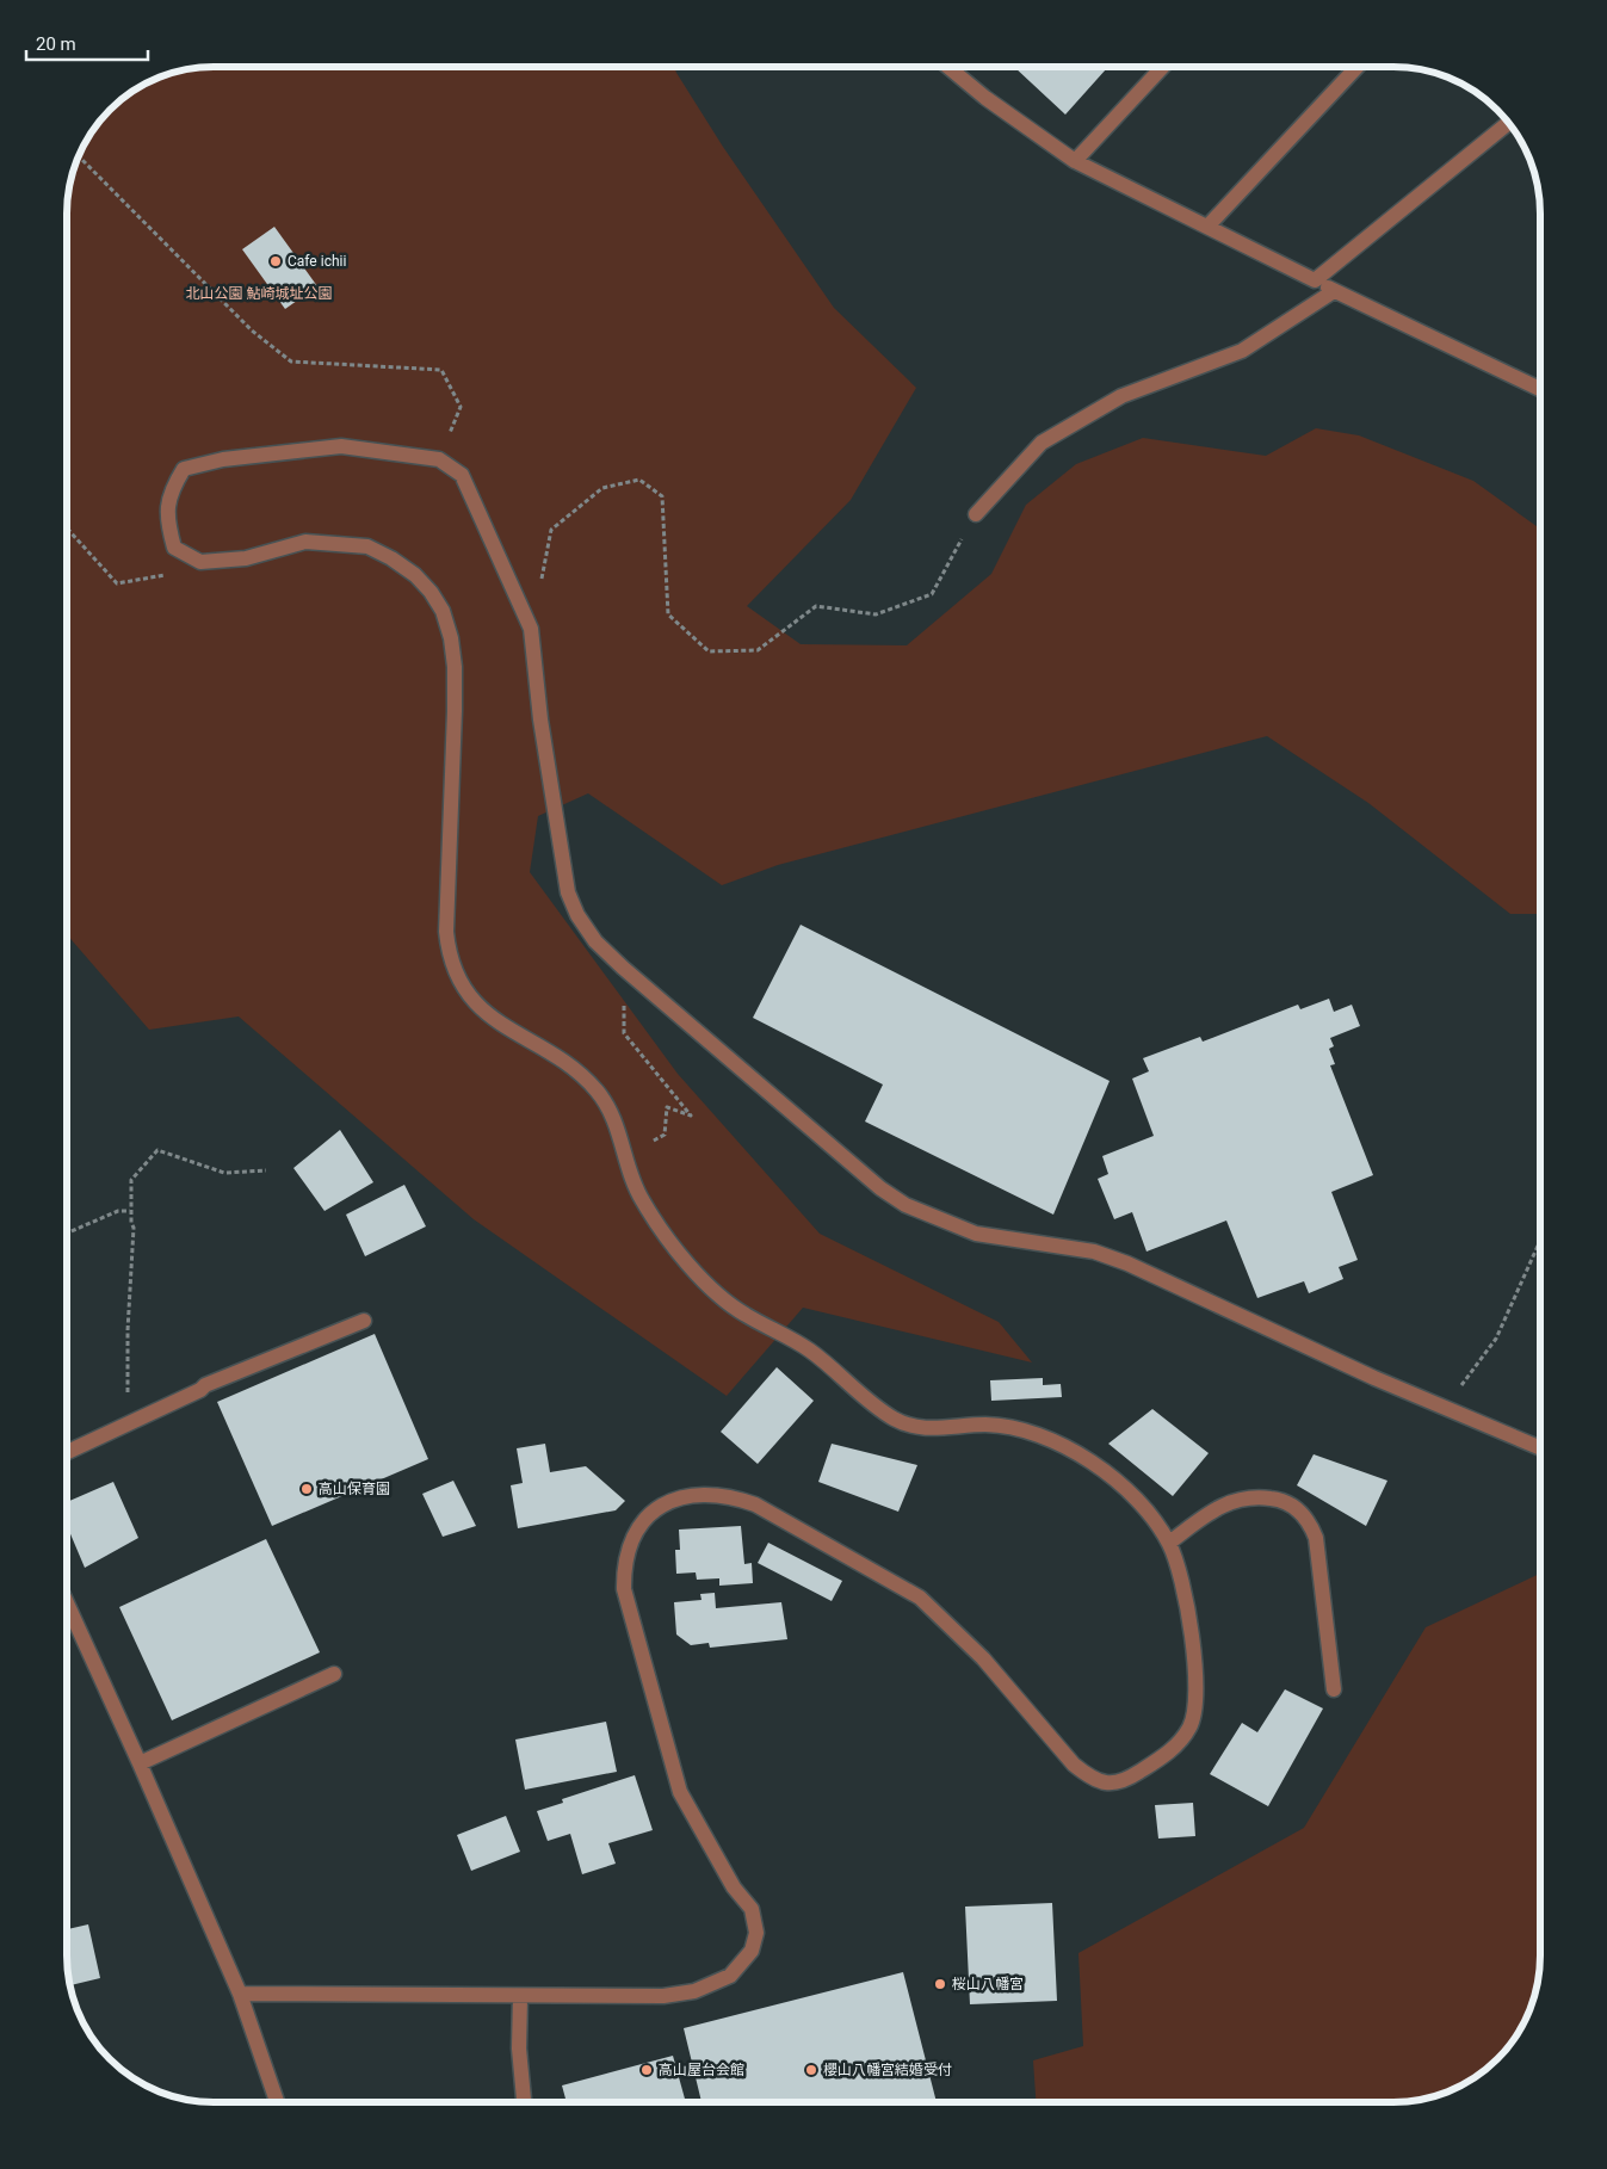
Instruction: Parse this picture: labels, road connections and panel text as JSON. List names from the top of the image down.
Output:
{
  "parks": ["北山公園 鮎崎城址公園"],
  "places": [
    "Cafe ichii",
    "高山保育園",
    "桜山八幡宮",
    "高山屋台会館",
    "櫻山八幡宮結婚受付"
  ],
  "scale_bar": "20 m"
}
